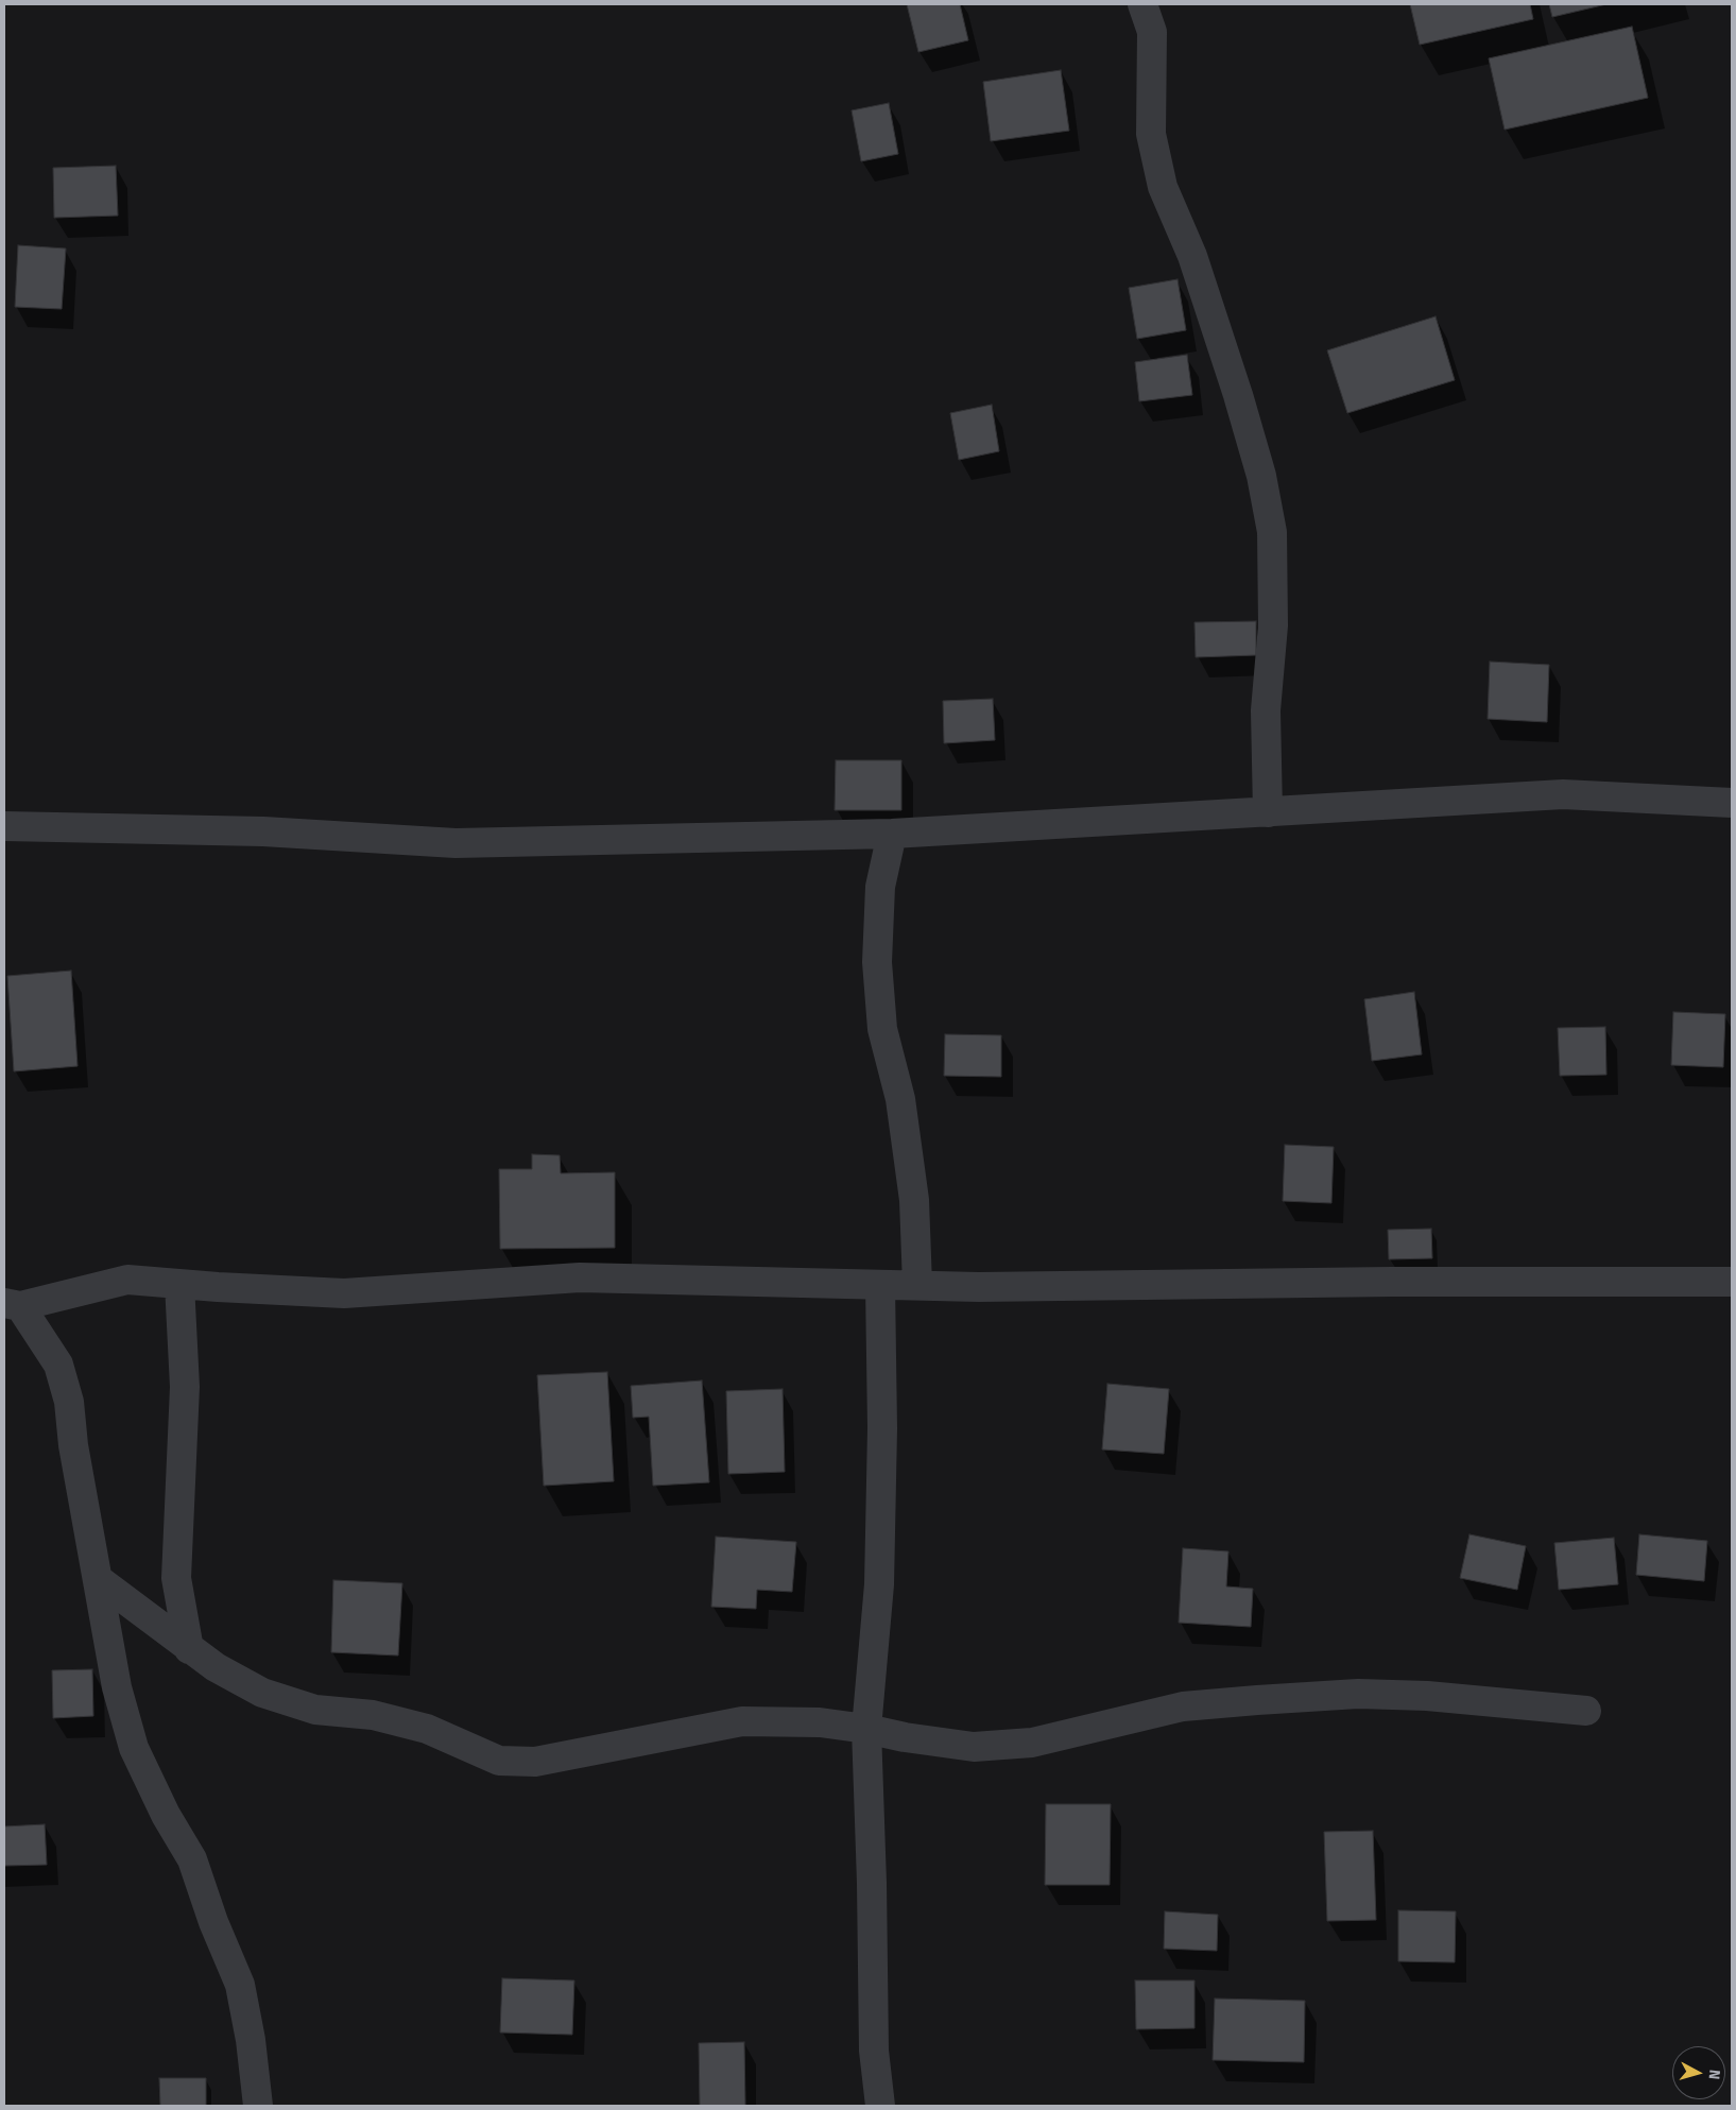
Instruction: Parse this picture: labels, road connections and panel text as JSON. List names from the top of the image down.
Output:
{
  "north": "right"
}
